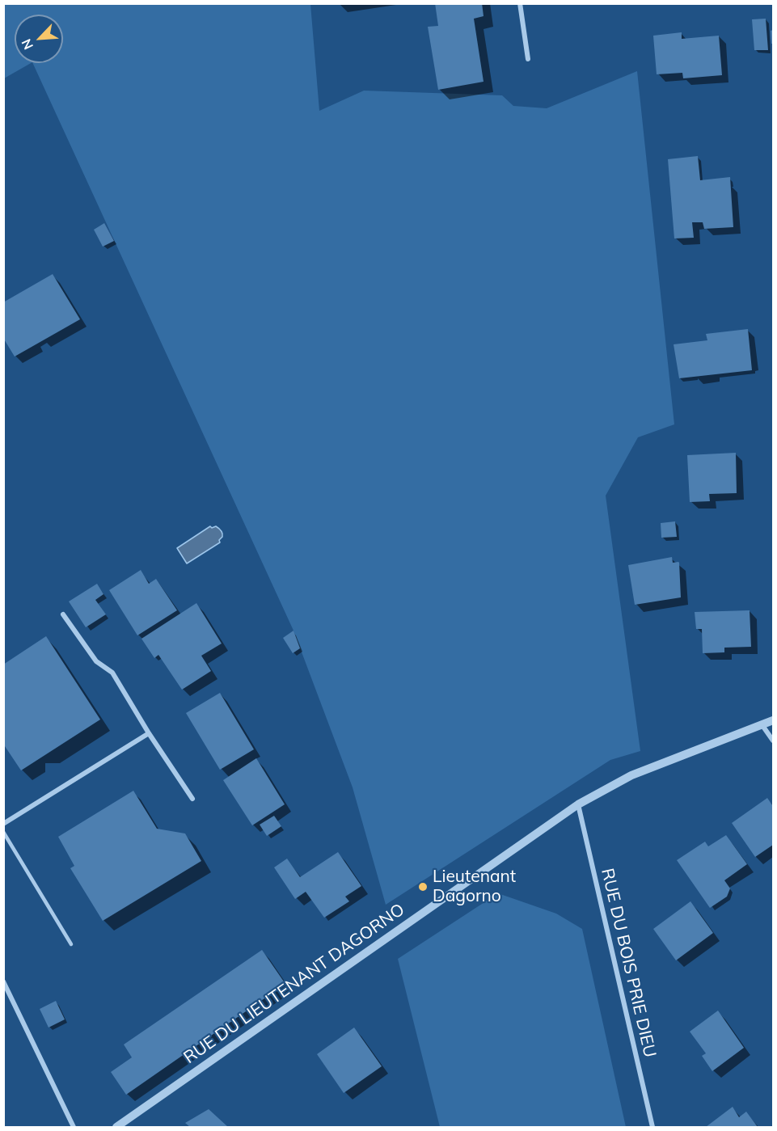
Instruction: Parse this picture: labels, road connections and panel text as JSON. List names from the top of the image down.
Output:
{
  "streets": {
    "street": ["RUE DU BOIS PRIE DIEU", "RUE DU LIEUTENANT DAGORNO"]
  },
  "crossings": [
    ["RUE DU BOIS PRIE DIEU", "RUE DU LIEUTENANT DAGORNO"]
  ],
  "places": ["Lieutenant Dagorno"],
  "north": "bottom left"
}
